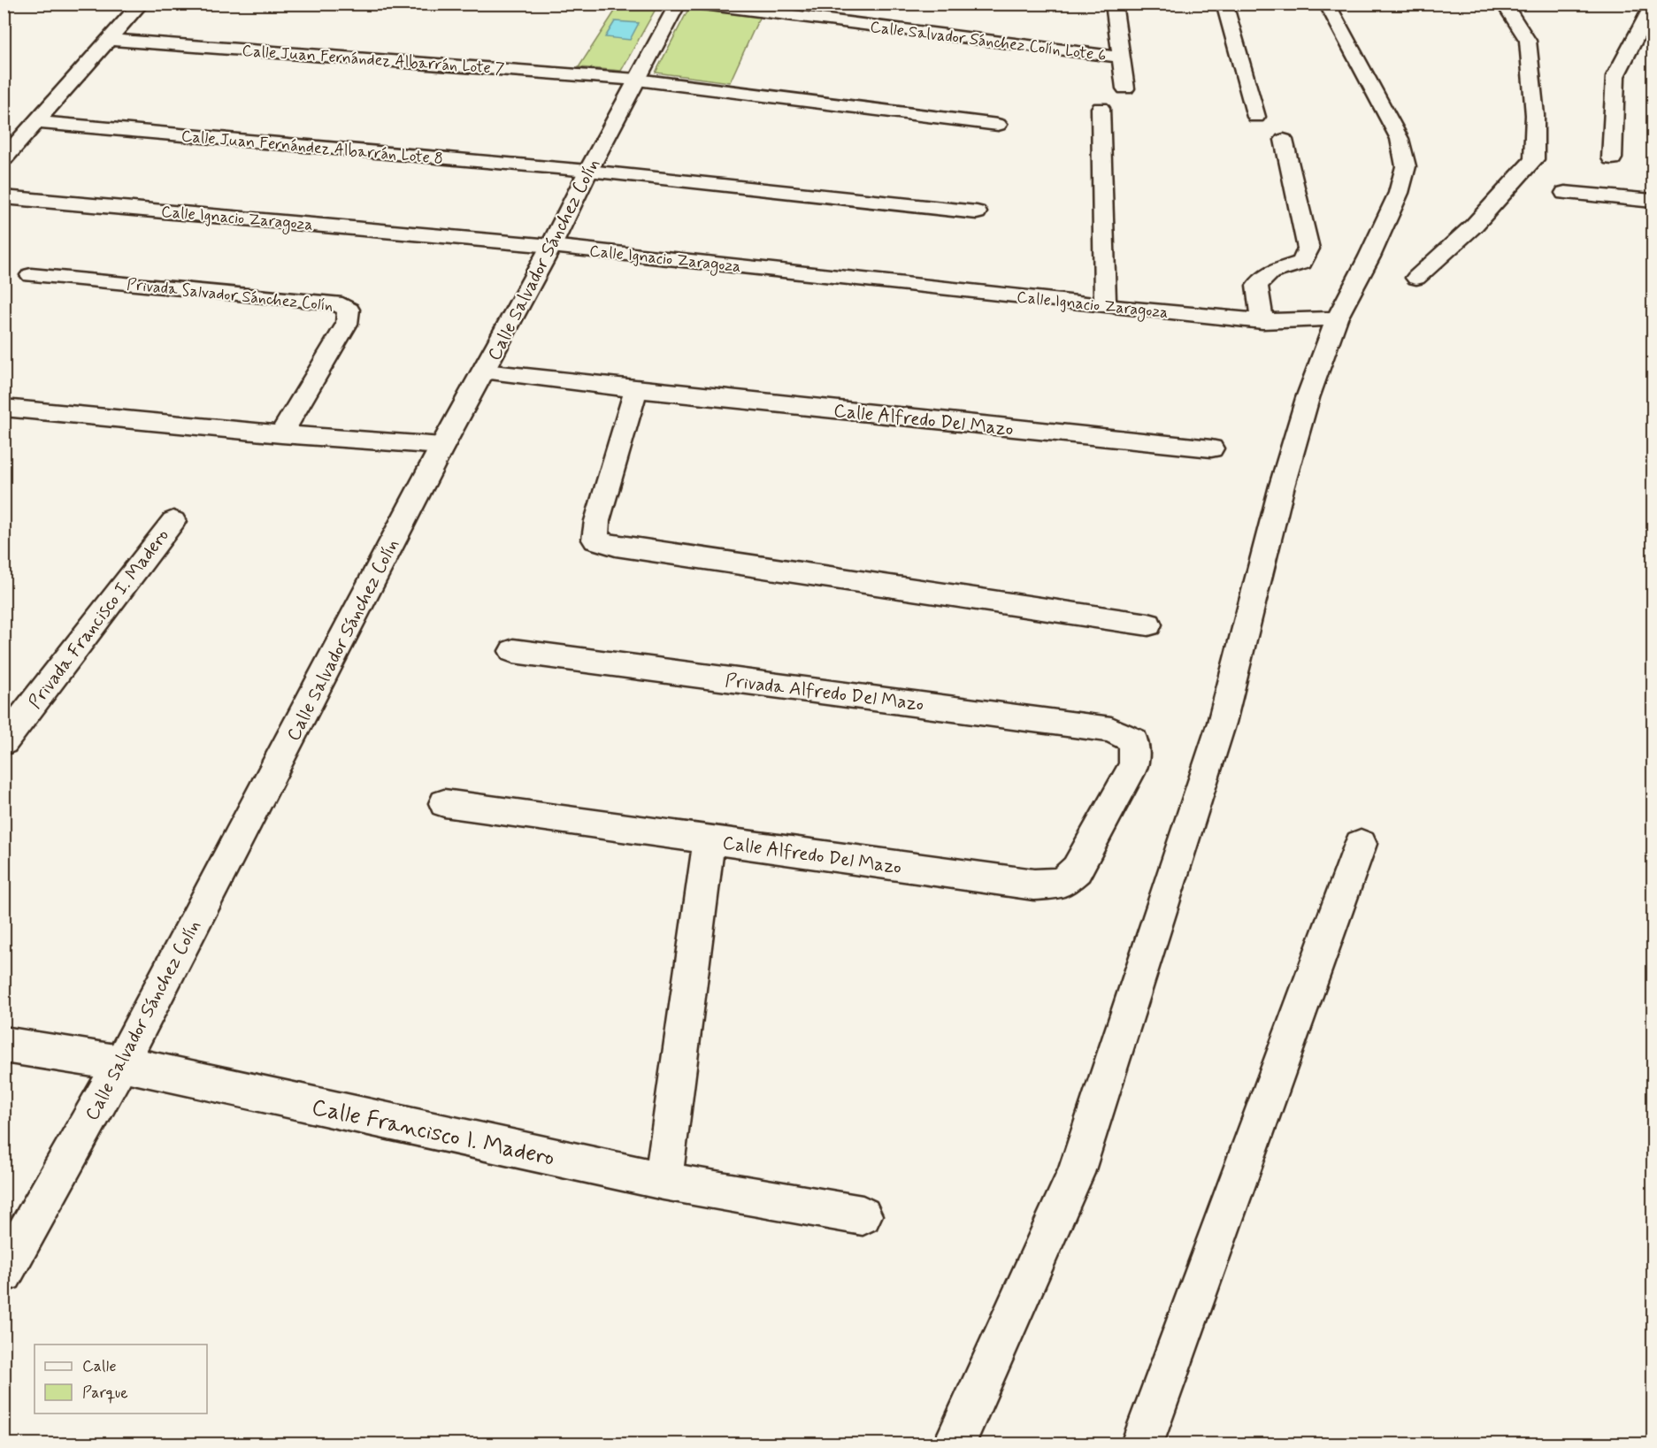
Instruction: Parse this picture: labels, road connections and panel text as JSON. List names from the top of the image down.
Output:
{
  "streets": {
    "street": [
      "Calle Salvador Sánchez Colín Lote 6",
      "Calle Juan Fernández Albarrán Lote 7",
      "Calle Juan Fernández Albarrán Lote 8",
      "Calle Ignacio Zaragoza",
      "Calle Salvador Sánchez Colín",
      "Privada Salvador Sánchez Colín",
      "Calle Alfredo Del Mazo",
      "Privada Francisco I. Madero",
      "Privada Alfredo Del Mazo",
      "Calle Francisco I. Madero"
    ]
  },
  "crossings": [
    ["Calle Juan Fernández Albarrán Lote 7", "Calle Salvador Sánchez Colín"],
    ["Calle Juan Fernández Albarrán Lote 8", "Calle Salvador Sánchez Colín"],
    ["Calle Ignacio Zaragoza", "Calle Salvador Sánchez Colín"],
    ["Calle Salvador Sánchez Colín", "Calle Alfredo Del Mazo"],
    ["Calle Salvador Sánchez Colín", "Calle Francisco I. Madero"],
    ["Calle Alfredo Del Mazo", "Privada Alfredo Del Mazo"],
    ["Calle Alfredo Del Mazo", "Calle Francisco I. Madero"]
  ],
  "legend": ["Calle", "Parque"]
}
